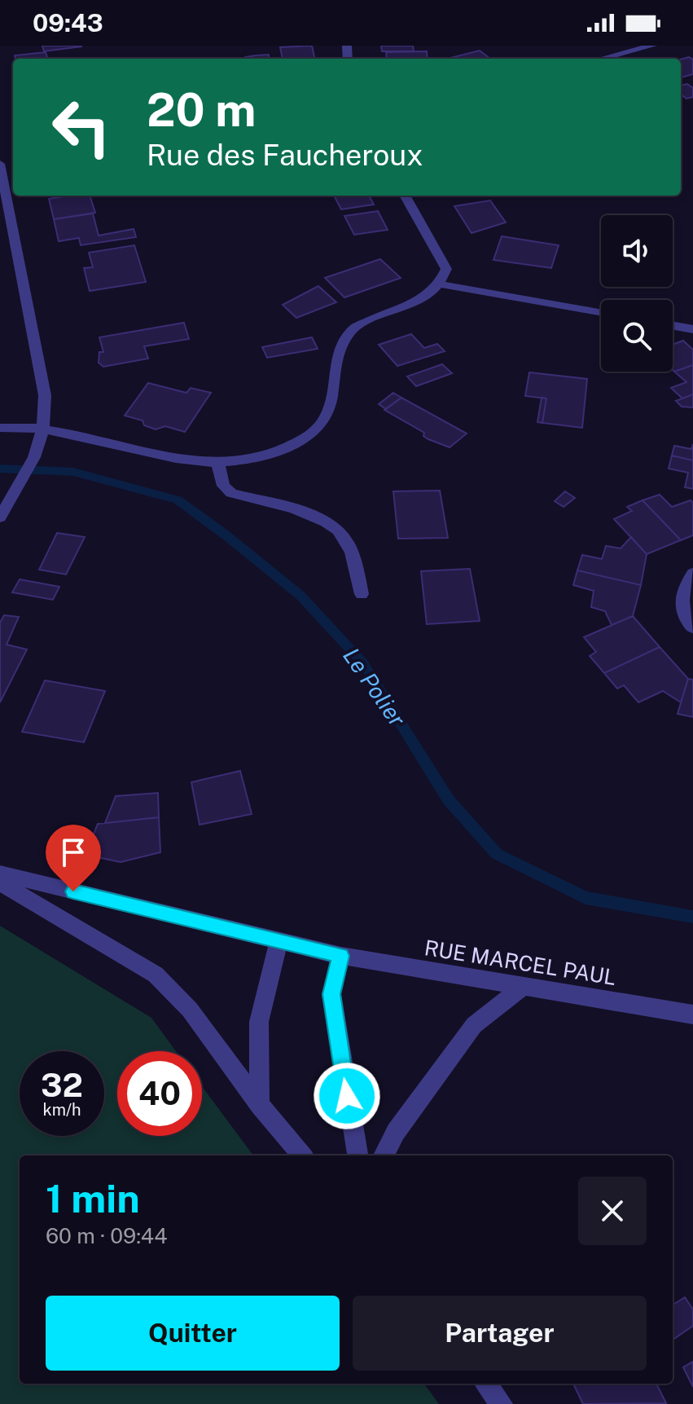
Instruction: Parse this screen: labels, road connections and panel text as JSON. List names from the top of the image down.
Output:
{
  "streets": {
    "street": ["RUE MARCEL PAUL"]
  },
  "water": ["Le Polier"],
  "page": {
    "status": "09:43",
    "turn": ["20 m", "Rue des Faucheroux"],
    "speed": "32 km/h",
    "limit": "40",
    "heading": ["1 min", "60 m · 09:44"],
    "buttons": ["Quitter", "Partager"]
  }
}
